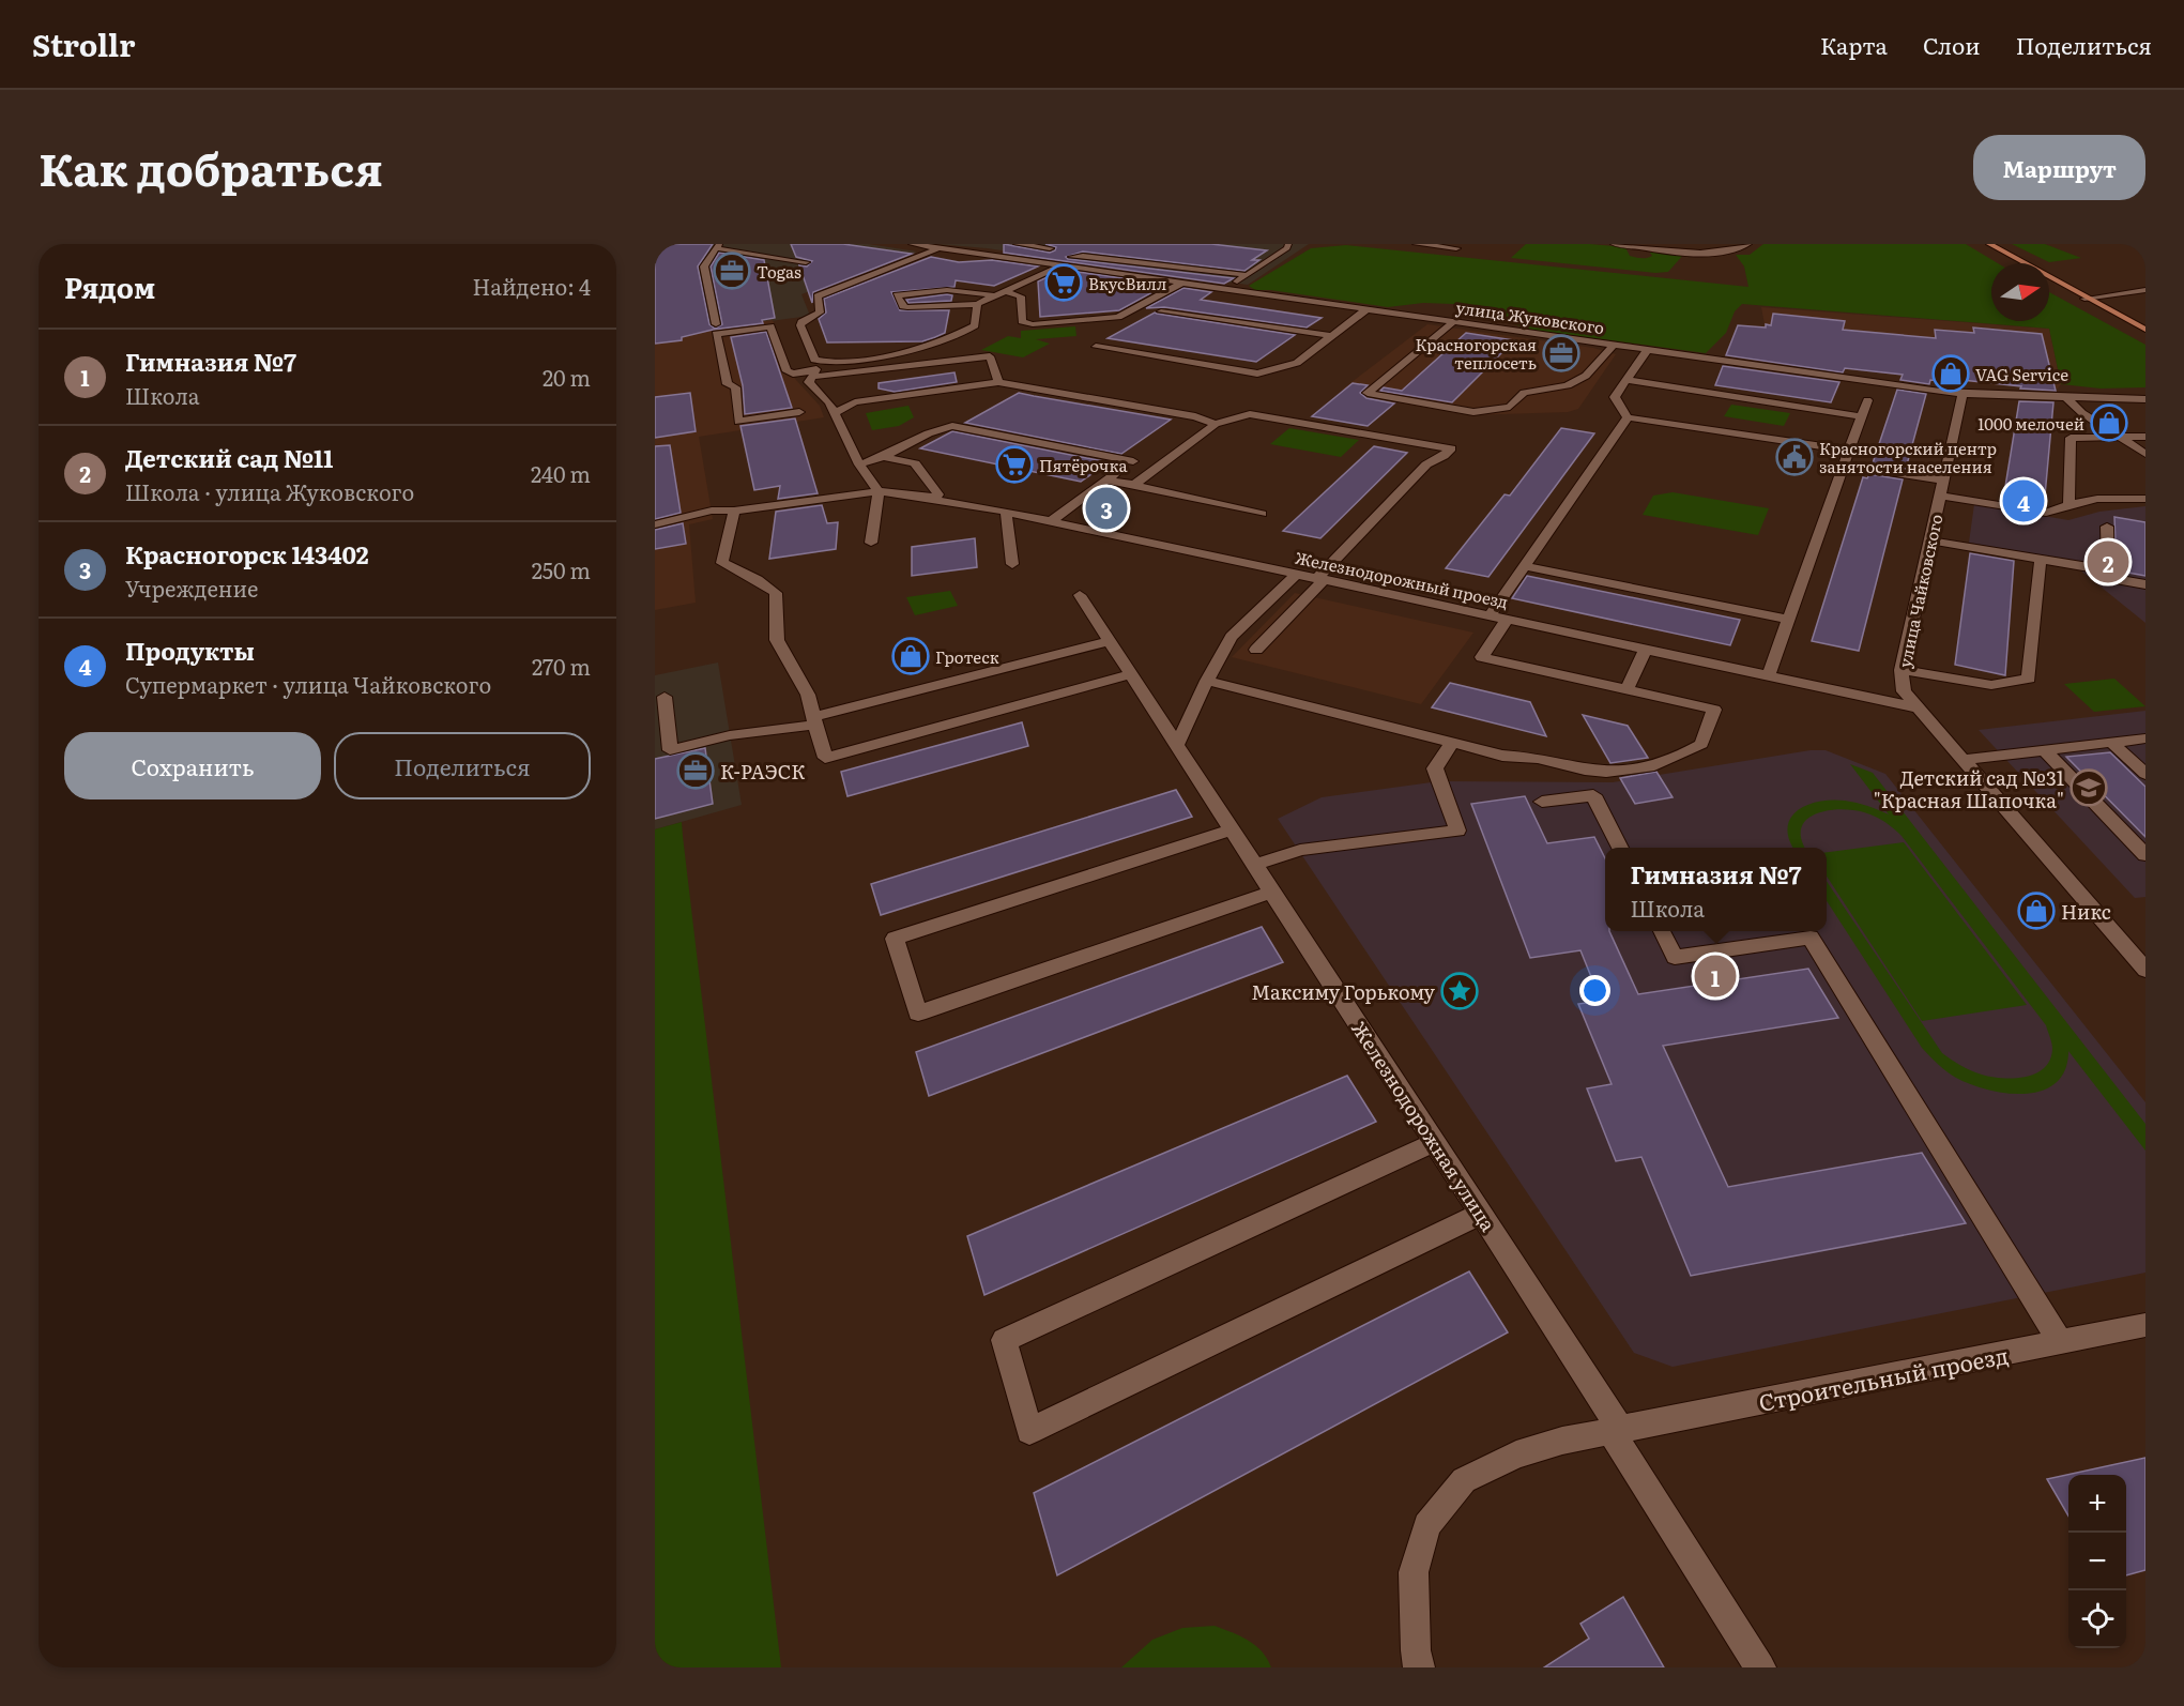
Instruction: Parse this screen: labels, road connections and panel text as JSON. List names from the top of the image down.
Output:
{
  "streets": {
    "street": [
      "улица Жуковского",
      "Железнодорожный проезд",
      "улица Чайковского",
      "Железнодорожная улица",
      "Строительный проезд"
    ]
  },
  "crossings": [
    ["улица Жуковского", "улица Чайковского"],
    ["Железнодорожный проезд", "улица Чайковского"],
    ["Железнодорожная улица", "Строительный проезд"]
  ],
  "places": {
    "office": ["Togas", "Красногорская теплосеть", "К-РАЭСК"],
    "supermarket": ["ВкусВилл", "Пятёрочка"],
    "shop": [
      "VAG Service",
      "1000 мелочей",
      "Гротеск",
      "Никс"
    ],
    "public building": ["Красногорский центр занятости населения"],
    "school or university": ["Детский сад №31 \"Красная Шапочка\""],
    "place": ["Максиму Горькому"]
  },
  "north": "right",
  "page": {
    "header": "Strollr",
    "nav": ["Карта", "Слои", "Поделиться"],
    "title": "Как добраться",
    "buttons": [
      "Маршрут",
      ["Сохранить", "Поделиться"]
    ],
    "heading": ["Рядом", "Найдено: 4"],
    "list": [
      {
        "mark": "1",
        "name": "Гимназия №7",
        "note": "Школа",
        "value": "20 m"
      },
      {
        "mark": "2",
        "name": "Детский сад №11",
        "note": "Школа · улица Жуковского",
        "value": "240 m"
      },
      {
        "mark": "3",
        "name": "Красногорск 143402",
        "note": "Учреждение",
        "value": "250 m"
      },
      {
        "mark": "4",
        "name": "Продукты",
        "note": "Супермаркет · улица Чайковского",
        "value": "270 m"
      }
    ],
    "pins": [
      "4",
      "3",
      "2",
      "1"
    ],
    "popup": ["Гимназия №7", "Школа"],
    "map_buttons": ["+", "−"]
  }
}
